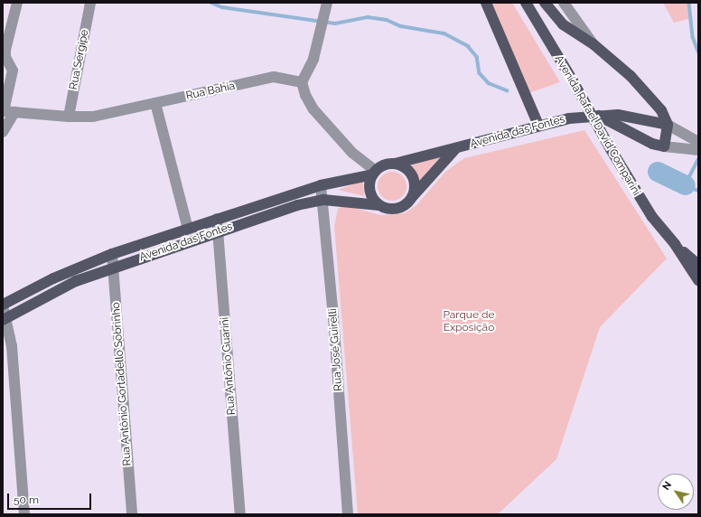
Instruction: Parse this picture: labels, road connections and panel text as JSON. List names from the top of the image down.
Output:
{
  "streets": {
    "main road": ["Avenida Rafael David Comparini", "Avenida das Fontes"],
    "street": [
      "Rua Sergipe",
      "Rua Bahia",
      "Rua José Guirelli",
      "Rua Antônio Guarini",
      "Rua Antônio Gortadello Sobrinho"
    ]
  },
  "crossings": [
    ["Rua Sergipe", "Rua Bahia"],
    ["Avenida das Fontes", "Rua José Guirelli"],
    ["Avenida das Fontes", "Rua Antônio Guarini"],
    ["Avenida das Fontes", "Rua Antônio Gortadello Sobrinho"]
  ],
  "parks": ["Parque de Exposição"],
  "scale_bar": "50 m",
  "north": "top left"
}
